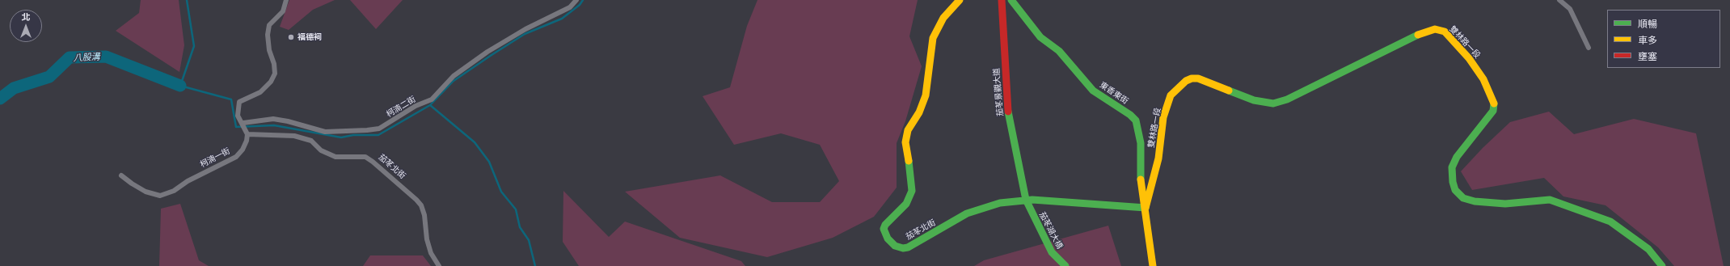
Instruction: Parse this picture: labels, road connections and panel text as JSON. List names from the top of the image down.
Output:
{
  "streets": {
    "street": [
      "雙林路一段",
      "茄苳景觀大道",
      "東香東街",
      "柯湳二街",
      "柯湳一街",
      "茄苳北街",
      "茄苳湖大橋"
    ]
  },
  "crossings": [
    ["雙林路一段", "東香東街"],
    ["雙林路一段", "茄苳北街"],
    ["茄苳景觀大道", "茄苳北街"],
    ["茄苳景觀大道", "茄苳湖大橋"],
    ["東香東街", "茄苳北街"],
    ["柯湳一街", "茄苳北街"],
    ["茄苳北街", "茄苳湖大橋"]
  ],
  "water": ["八股溝"],
  "places": ["福德祠"],
  "legend": ["順暢", "車多", "壅塞"],
  "north": "top"
}
